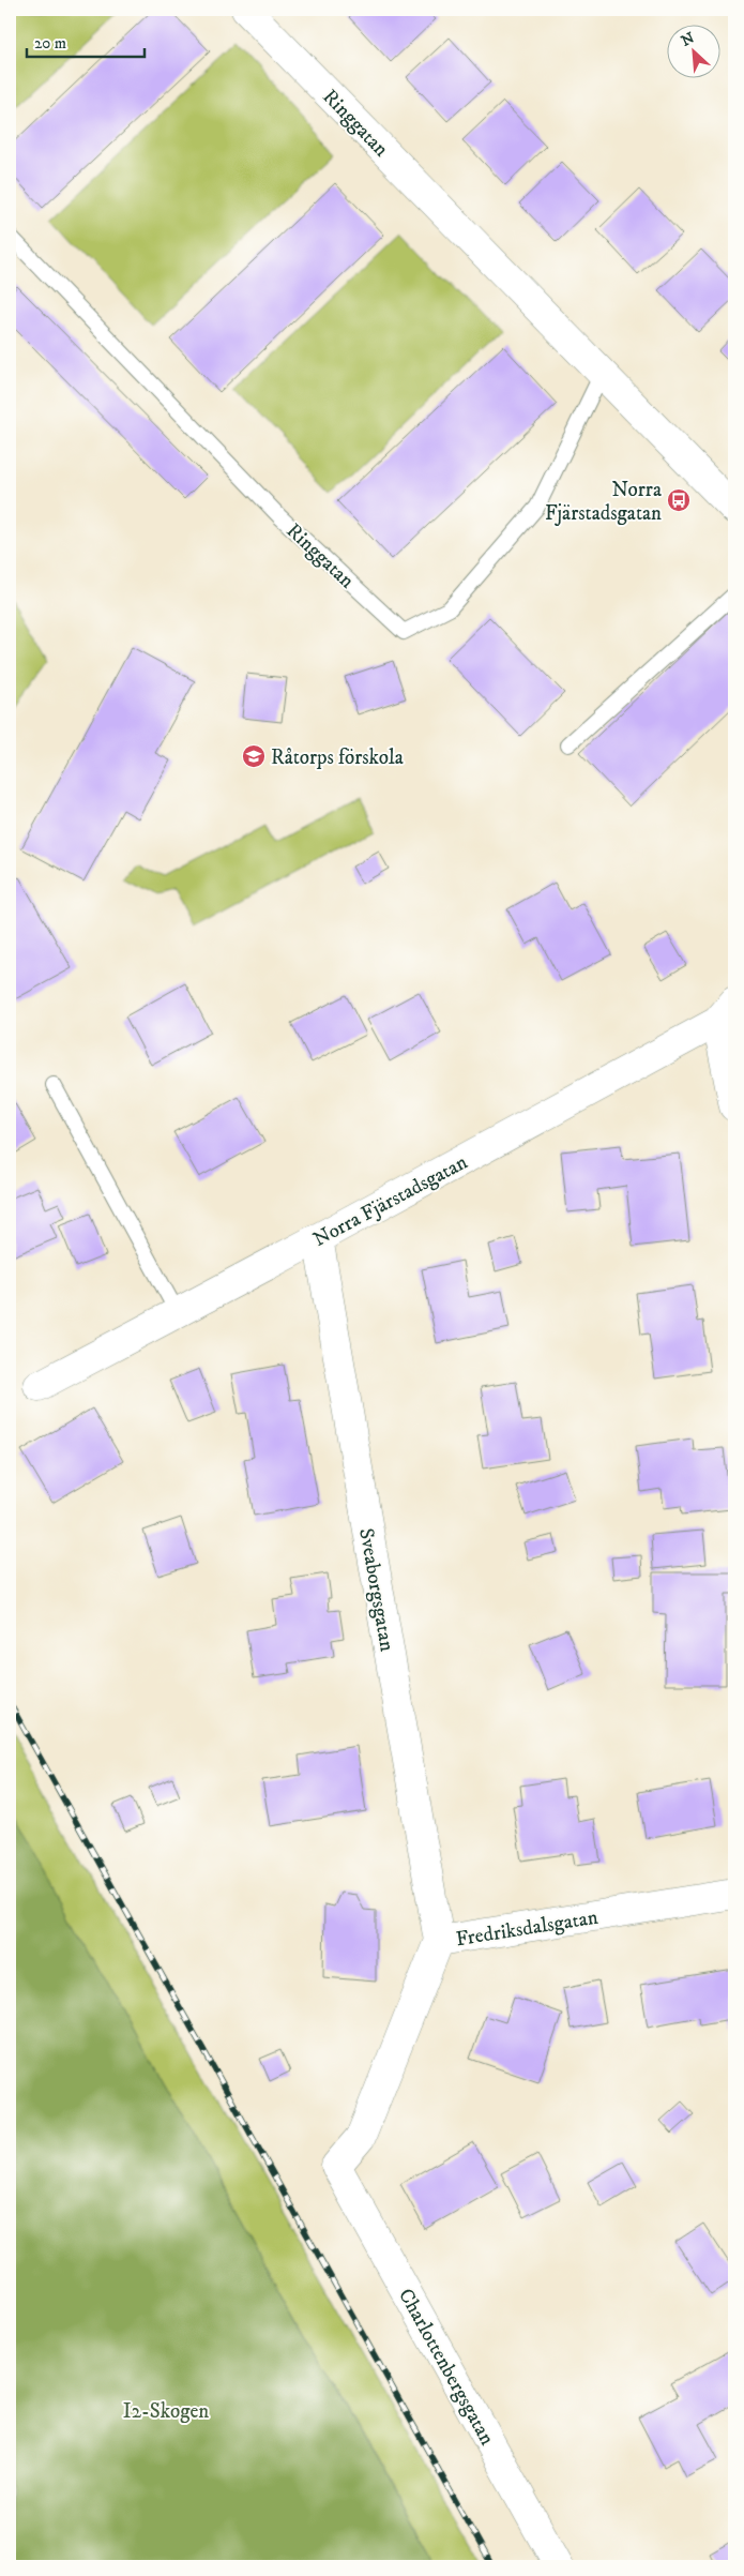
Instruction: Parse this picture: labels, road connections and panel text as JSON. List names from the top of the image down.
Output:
{
  "streets": {
    "street": [
      "Ringgatan",
      "Norra Fjärstadsgatan",
      "Sveaborgsgatan",
      "Fredriksdalsgatan",
      "Charlottenbergsgatan"
    ]
  },
  "crossings": [
    ["Norra Fjärstadsgatan", "Sveaborgsgatan"],
    ["Sveaborgsgatan", "Fredriksdalsgatan"],
    ["Fredriksdalsgatan", "Charlottenbergsgatan"]
  ],
  "parks": ["I2-Skogen"],
  "places": {
    "bus stop": ["Norra Fjärstadsgatan"],
    "school or university": ["Råtorps förskola"]
  },
  "scale_bar": "20 m",
  "north": "top left"
}
